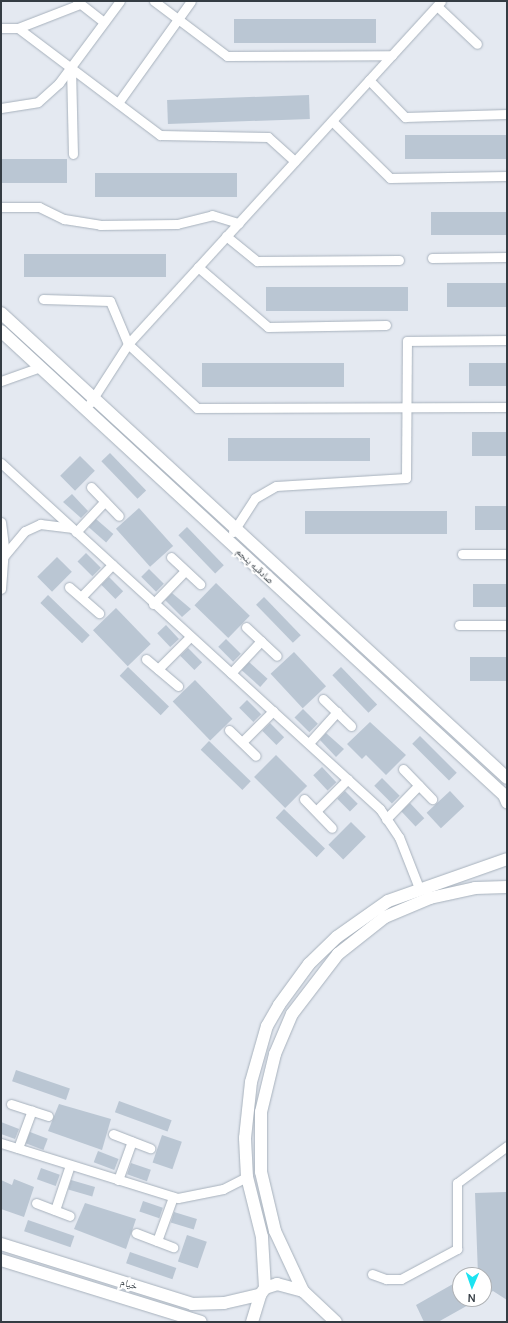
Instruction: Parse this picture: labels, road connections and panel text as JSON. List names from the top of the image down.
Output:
{
  "streets": {
    "street": ["صادقیه پنجم", "خیام"]
  },
  "north": "bottom"
}
